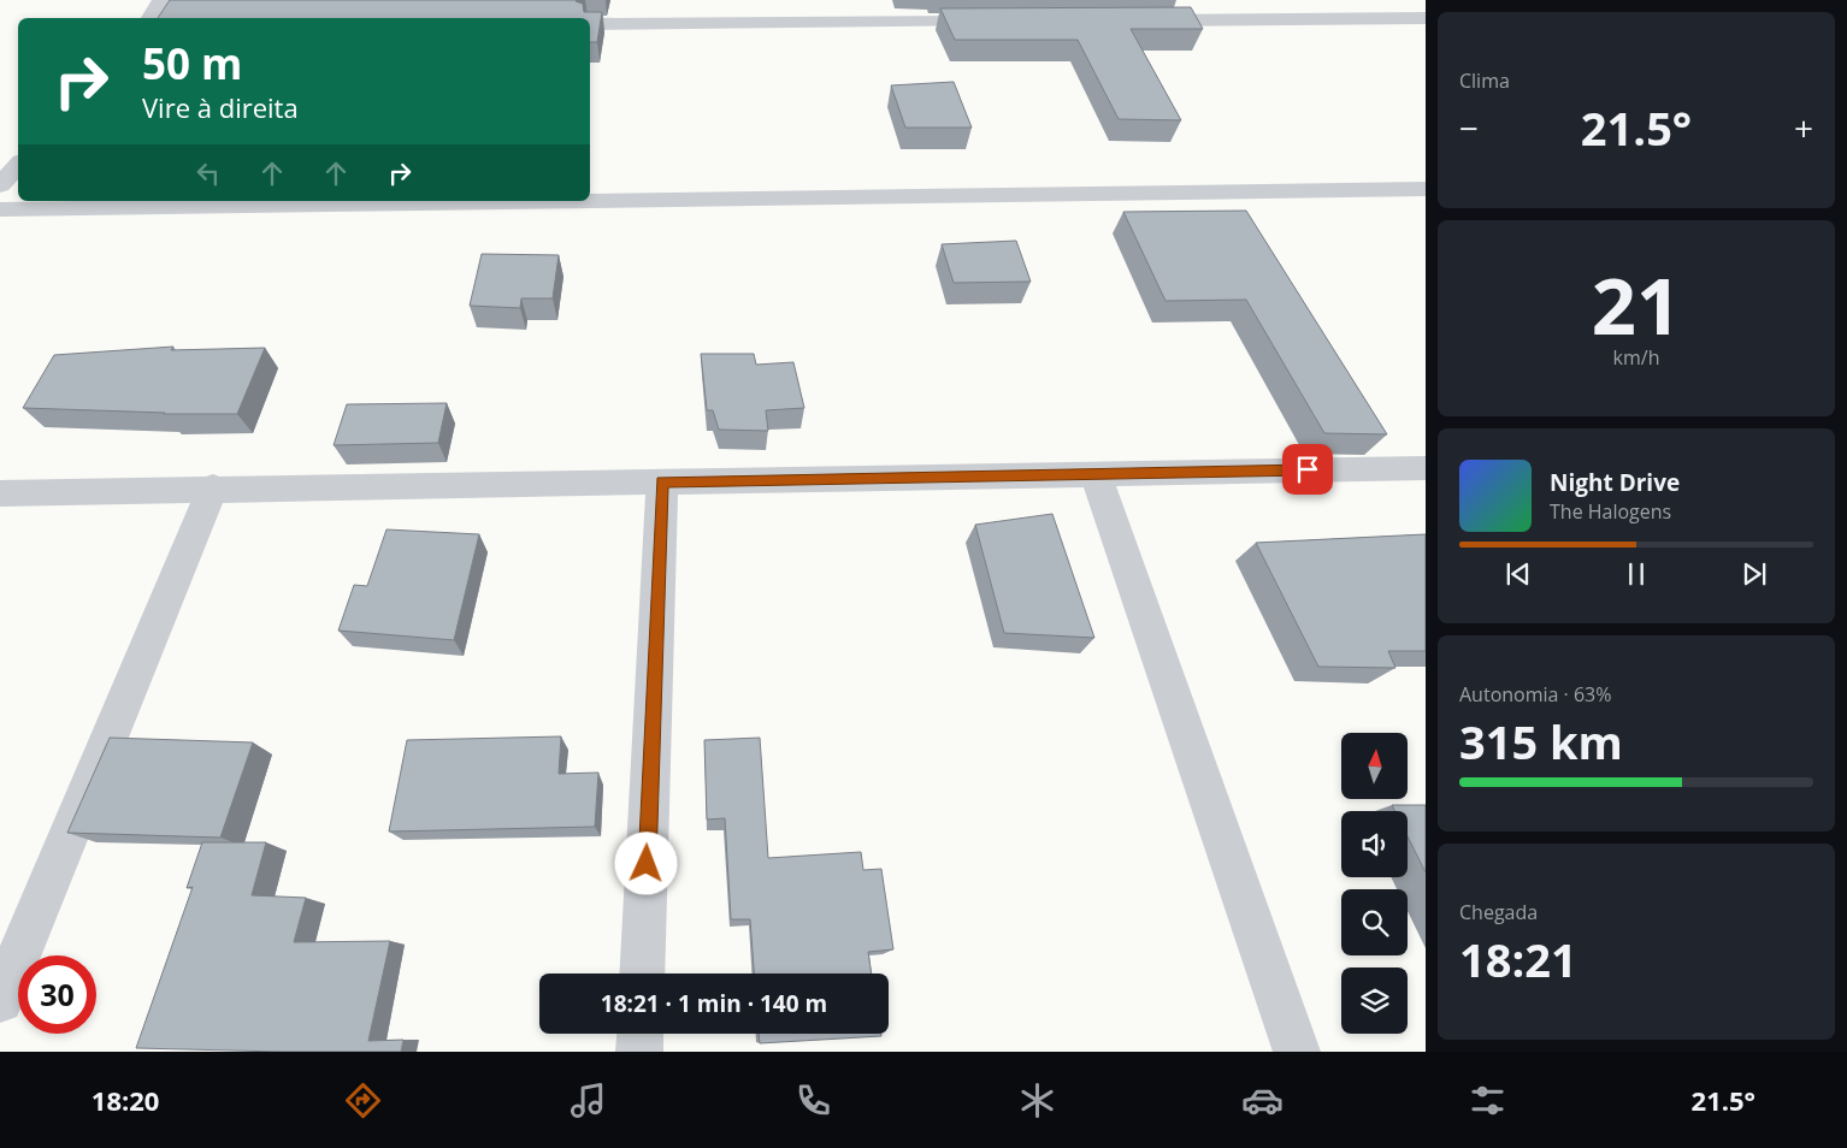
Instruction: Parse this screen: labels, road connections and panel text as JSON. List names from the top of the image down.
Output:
{
  "north": "top",
  "page": {
    "tile": [
      "Clima",
      ["21", "km/h"],
      ["Autonomia · 63%", "315 km"],
      ["Chegada", "18:21"]
    ],
    "turn": ["50 m", "Vire à direita"],
    "heat": ["−", "21.5°", "+"],
    "song": ["Night Drive", "The Halogens"],
    "limit": "30",
    "trip": "18:21 · 1 min · 140 m",
    "tabs": ["18:20", "21.5°"]
  }
}
